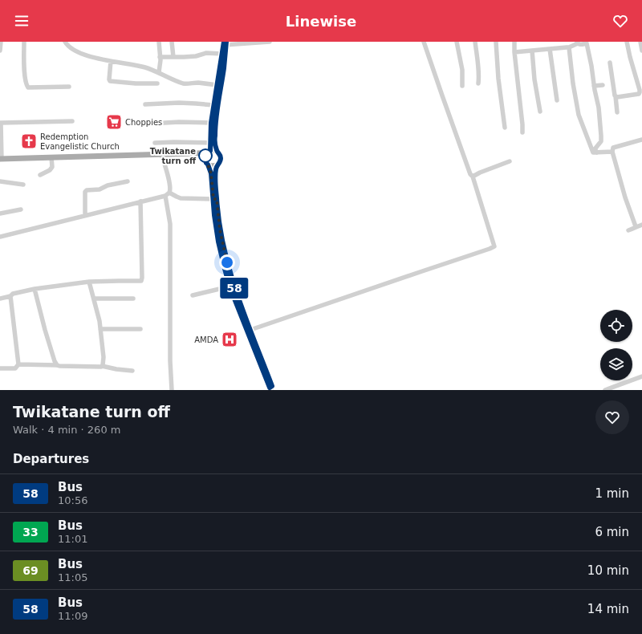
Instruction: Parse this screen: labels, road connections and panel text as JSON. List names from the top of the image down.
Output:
{
  "places": {
    "supermarket": ["Choppies"],
    "church": ["Redemption Evangelistic Church"],
    "other": ["Twikatane turn off"],
    "hospital": ["AMDA"]
  },
  "lines": ["bus line 58"],
  "page": {
    "header": "Linewise",
    "on_map": "58",
    "heading": [
      ["Twikatane turn off", "Walk · 4 min · 260 m"],
      "Departures"
    ],
    "list": [
      {
        "mark": "58",
        "name": "Bus",
        "note": "10:56",
        "value": "1 min"
      },
      {
        "mark": "33",
        "name": "Bus",
        "note": "11:01",
        "value": "6 min"
      },
      {
        "mark": "69",
        "name": "Bus",
        "note": "11:05",
        "value": "10 min"
      },
      {
        "mark": "58",
        "name": "Bus",
        "note": "11:09",
        "value": "14 min"
      }
    ]
  }
}
